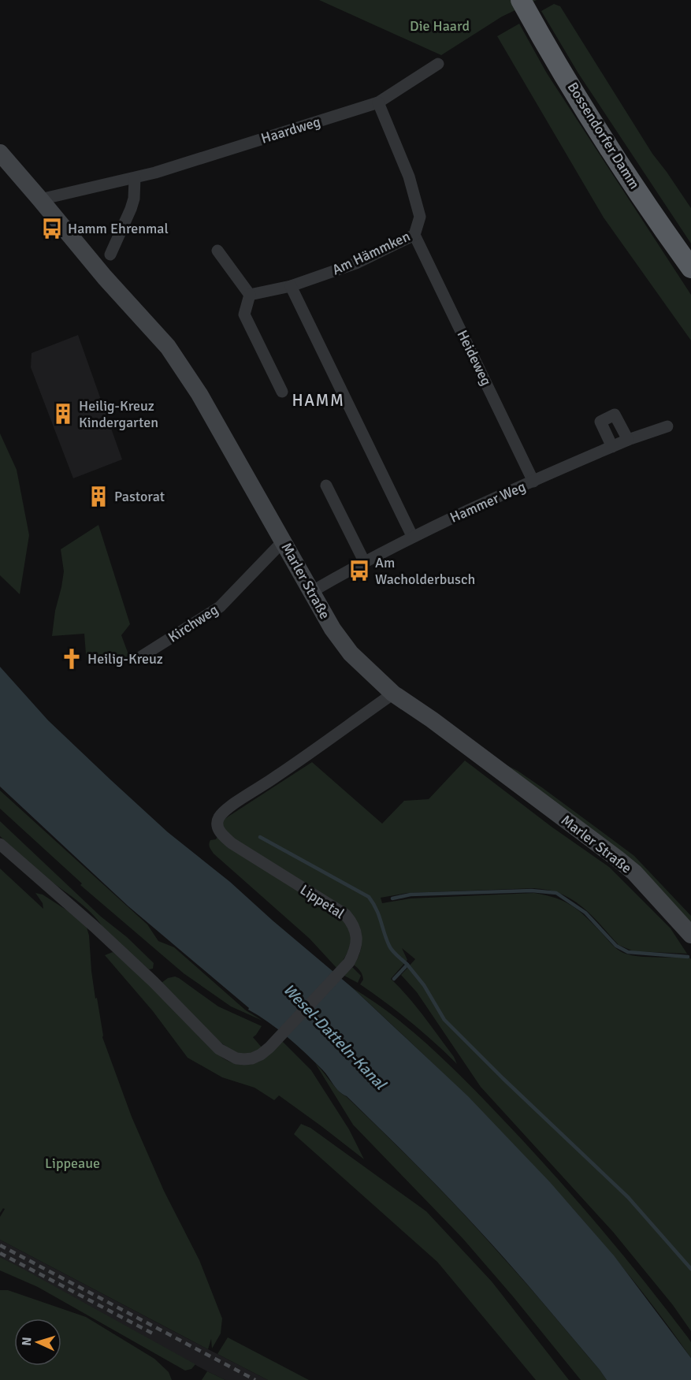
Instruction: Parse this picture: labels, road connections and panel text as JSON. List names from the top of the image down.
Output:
{
  "streets": {
    "highway": ["Bossendorfer Damm"],
    "main road": ["Marler Straße"],
    "street": [
      "Haardweg",
      "Am Hämmken",
      "Heideweg",
      "Hammer Weg",
      "Kirchweg",
      "Lippetal"
    ]
  },
  "crossings": [
    ["Haardweg", "Am Hämmken"],
    ["Haardweg", "Marler Straße"],
    ["Am Hämmken", "Heideweg"],
    ["Heideweg", "Hammer Weg"],
    ["Hammer Weg", "Marler Straße"],
    ["Marler Straße", "Kirchweg"],
    ["Marler Straße", "Lippetal"]
  ],
  "districts": ["HAMM"],
  "water": ["Wesel-Datteln-Kanal"],
  "parks": ["Die Haard", "Lippeaue"],
  "places": {
    "bus stop": ["Hamm Ehrenmal", "Am Wacholderbusch"],
    "building": ["Heilig-Kreuz Kindergarten", "Pastorat"],
    "church": ["Heilig-Kreuz"]
  },
  "north": "left"
}
